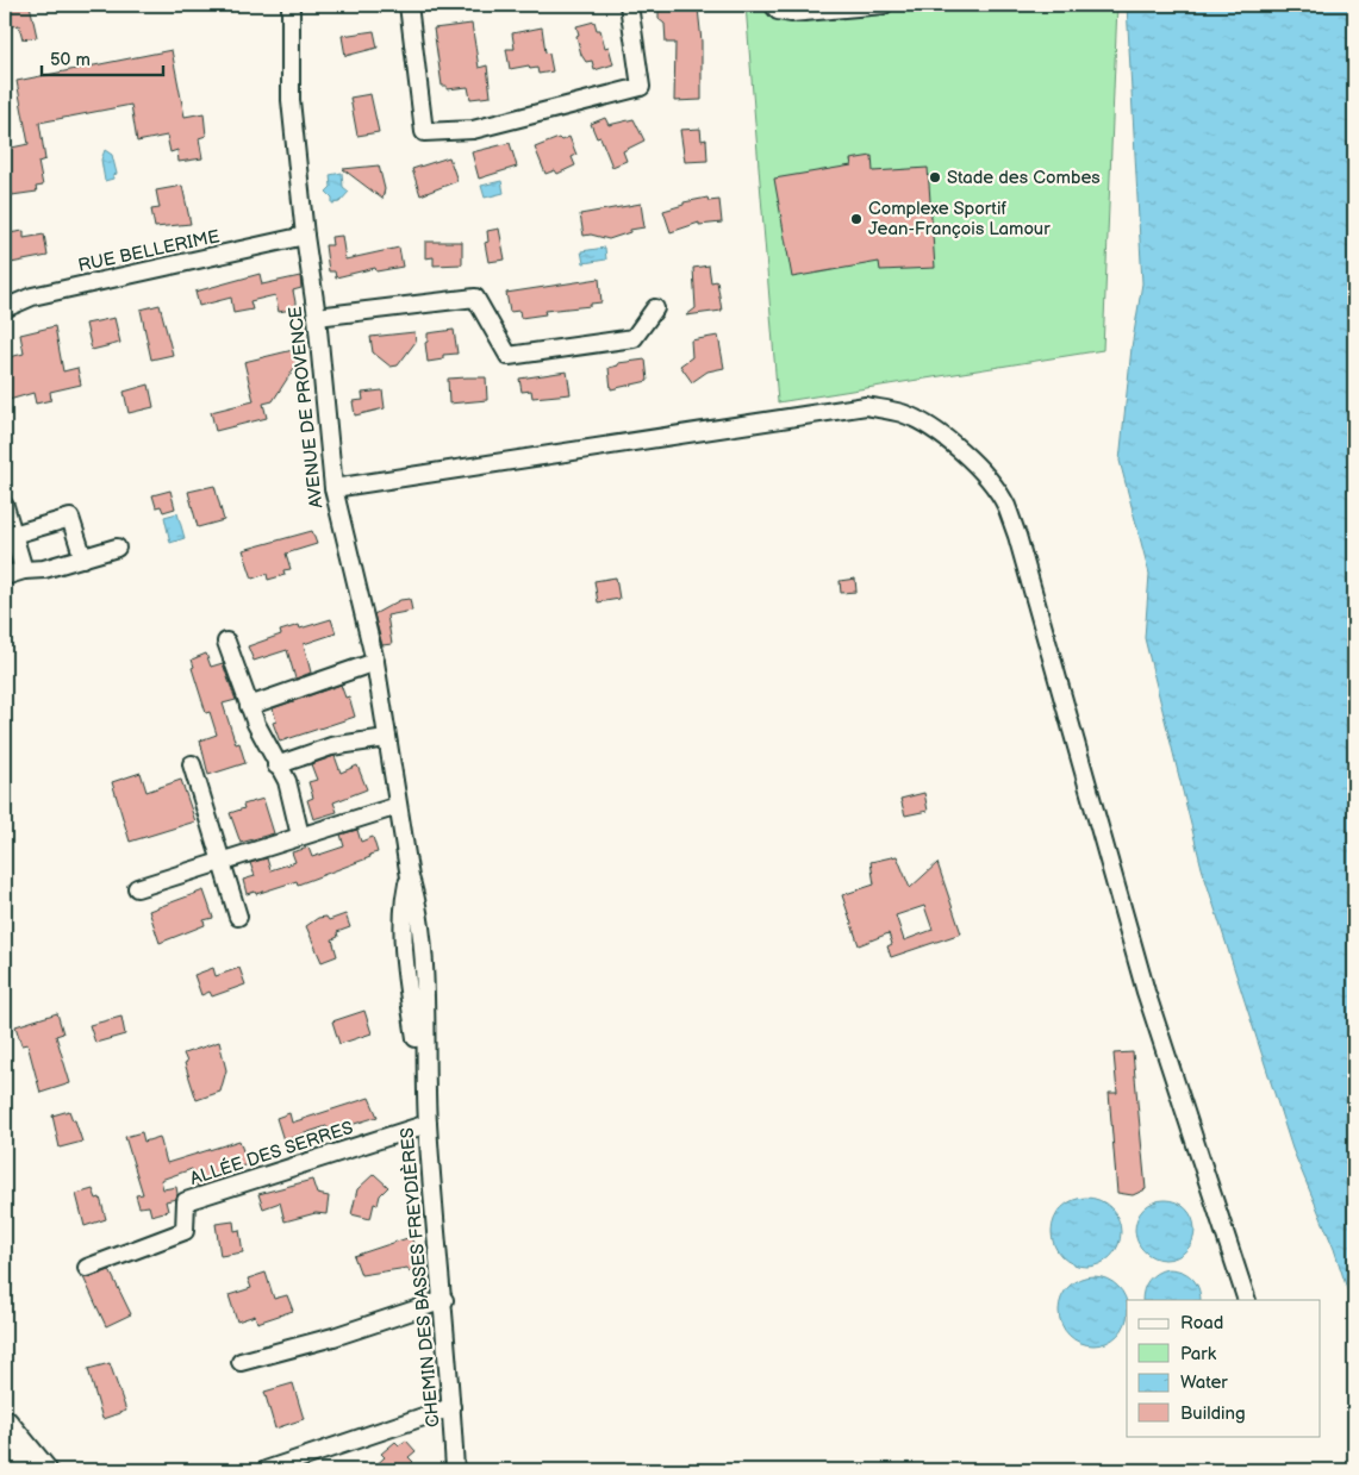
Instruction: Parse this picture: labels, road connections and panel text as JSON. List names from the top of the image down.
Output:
{
  "streets": {
    "street": [
      "RUE BELLERIME",
      "AVENUE DE PROVENCE",
      "ALLÉE DES SERRES",
      "CHEMIN DES BASSES FREYDIÈRES"
    ]
  },
  "crossings": [
    ["RUE BELLERIME", "AVENUE DE PROVENCE"],
    ["AVENUE DE PROVENCE", "CHEMIN DES BASSES FREYDIÈRES"],
    ["ALLÉE DES SERRES", "CHEMIN DES BASSES FREYDIÈRES"]
  ],
  "places": ["Stade des Combes", "Complexe Sportif Jean-François Lamour"],
  "legend": [
    "Road",
    "Park",
    "Water",
    "Building"
  ],
  "scale_bar": "50 m"
}
